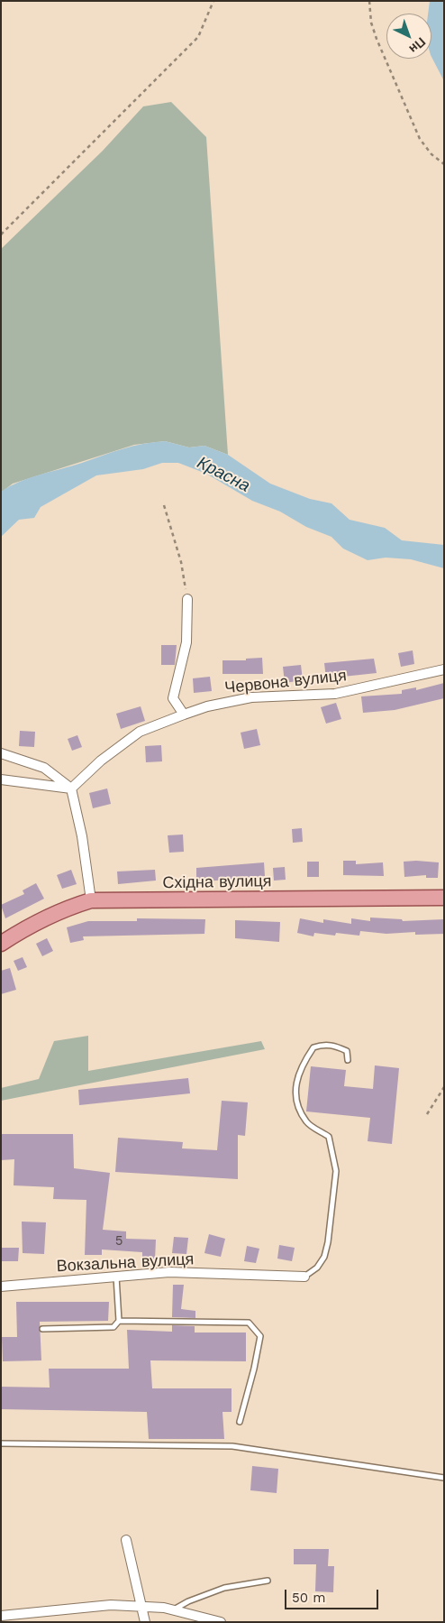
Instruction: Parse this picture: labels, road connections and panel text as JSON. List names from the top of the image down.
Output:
{
  "streets": {
    "main road": ["Східна вулиця"],
    "street": ["Червона вулиця", "Вокзальна вулиця"]
  },
  "water": ["Красна"],
  "house_numbers": ["5"],
  "scale_bar": "50 m",
  "north": "bottom right"
}
